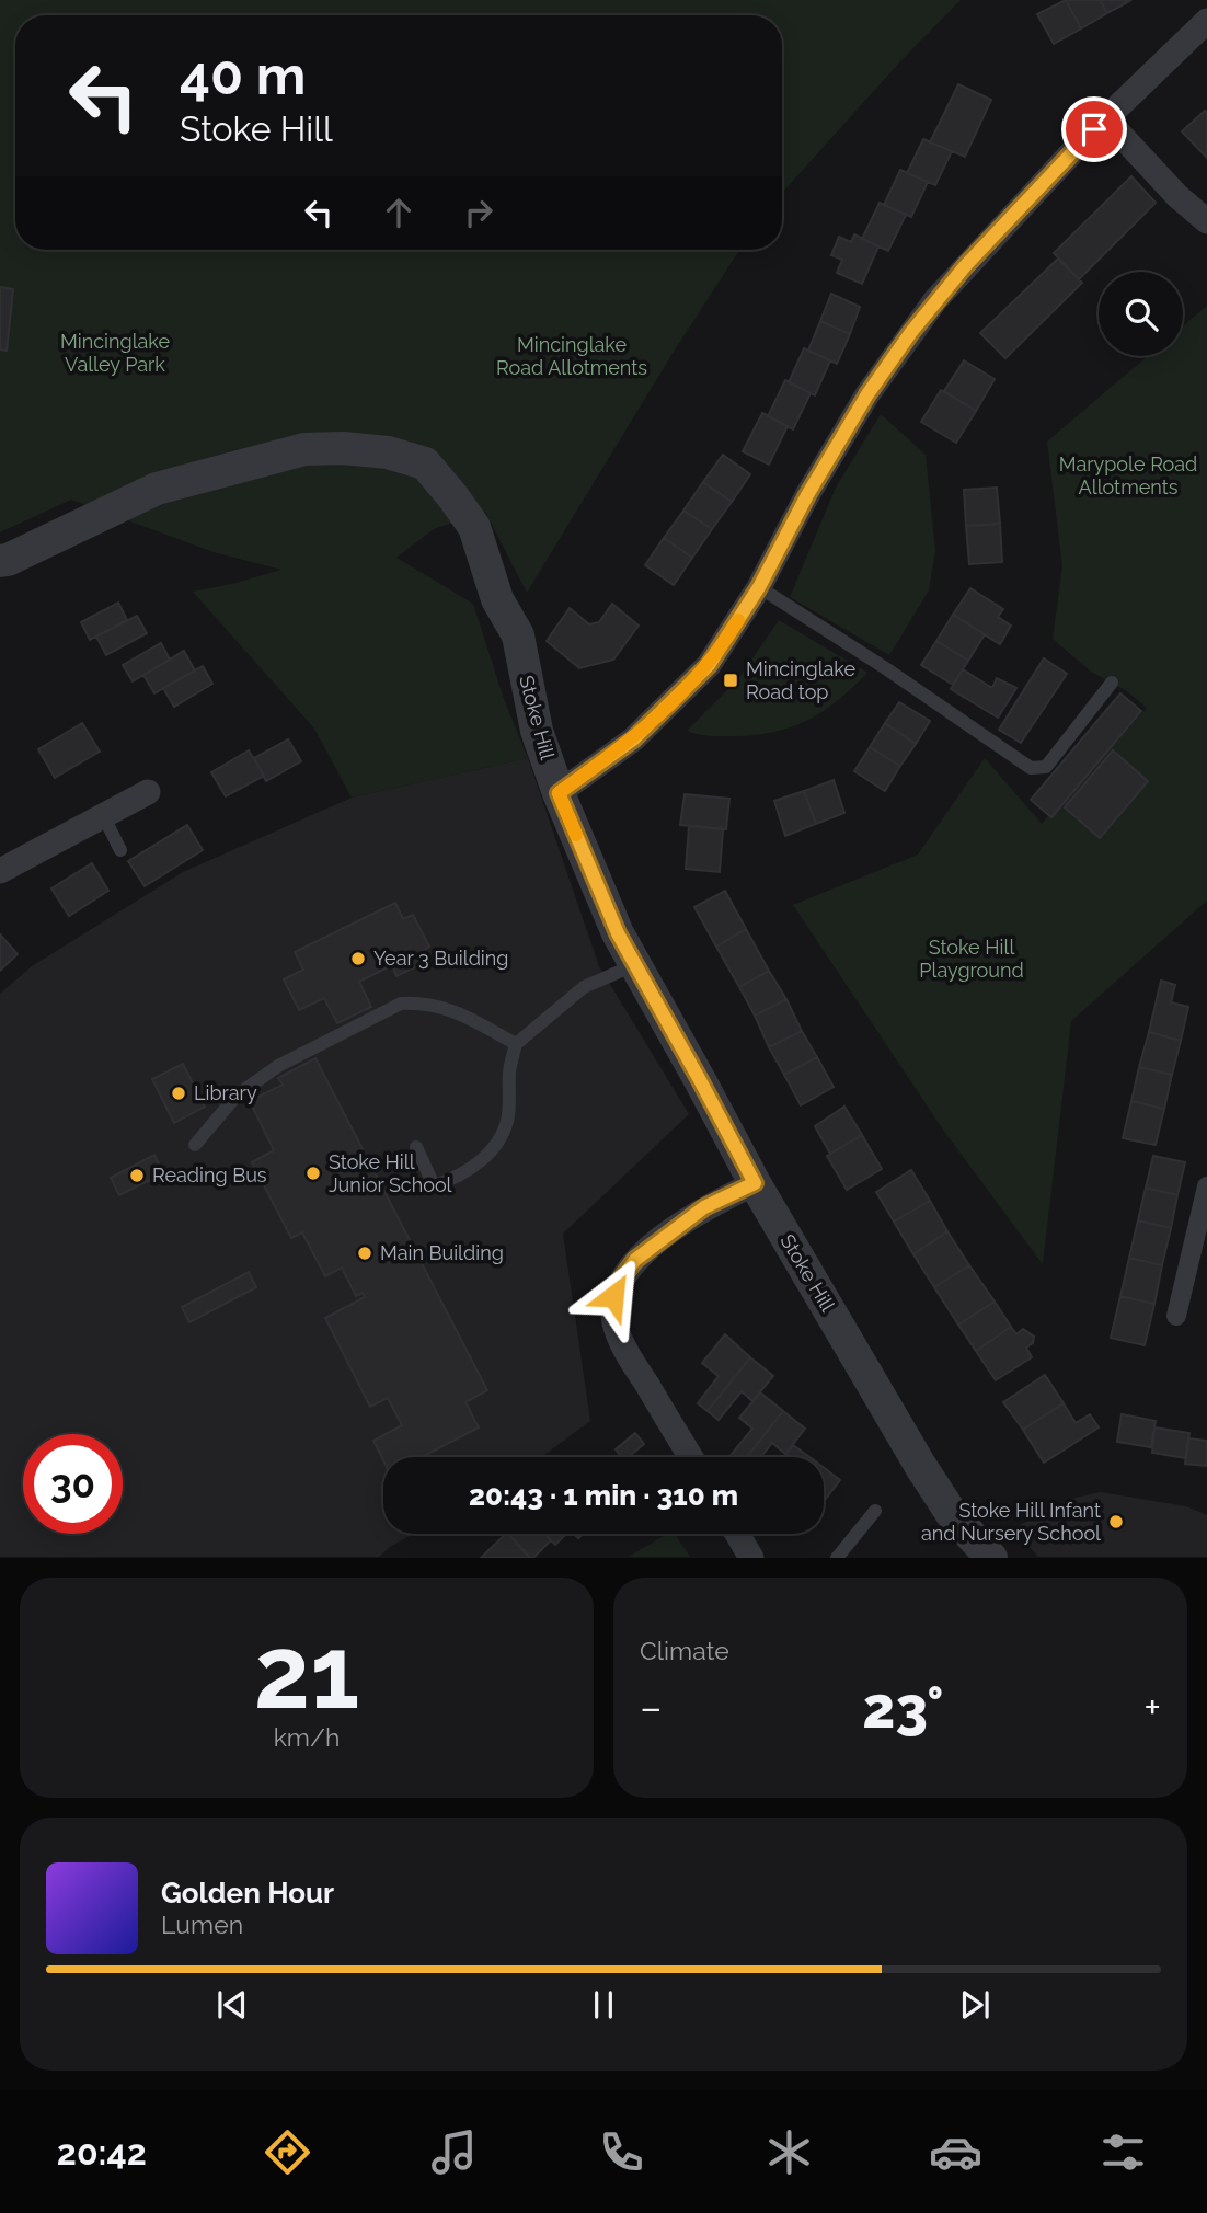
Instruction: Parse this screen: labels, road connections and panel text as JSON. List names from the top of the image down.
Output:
{
  "streets": {
    "street": ["Stoke Hill"]
  },
  "parks": [
    "Mincinglake Valley Park",
    "Mincinglake Road Allotments",
    "Marypole Road Allotments",
    "Stoke Hill Playground"
  ],
  "places": {
    "transit": ["Mincinglake Road top"],
    "other": [
      "Year 3 Building",
      "Library",
      "Stoke Hill Junior School",
      "Reading Bus",
      "Main Building",
      "Stoke Hill Infant and Nursery School"
    ]
  },
  "page": {
    "turn": ["40 m", "Stoke Hill"],
    "limit": "30",
    "trip": "20:43 · 1 min · 310 m",
    "tile": [
      ["21", "km/h"],
      "Climate"
    ],
    "heat": ["−", "23°", "+"],
    "song": ["Golden Hour", "Lumen"],
    "tabs": "20:42"
  }
}
